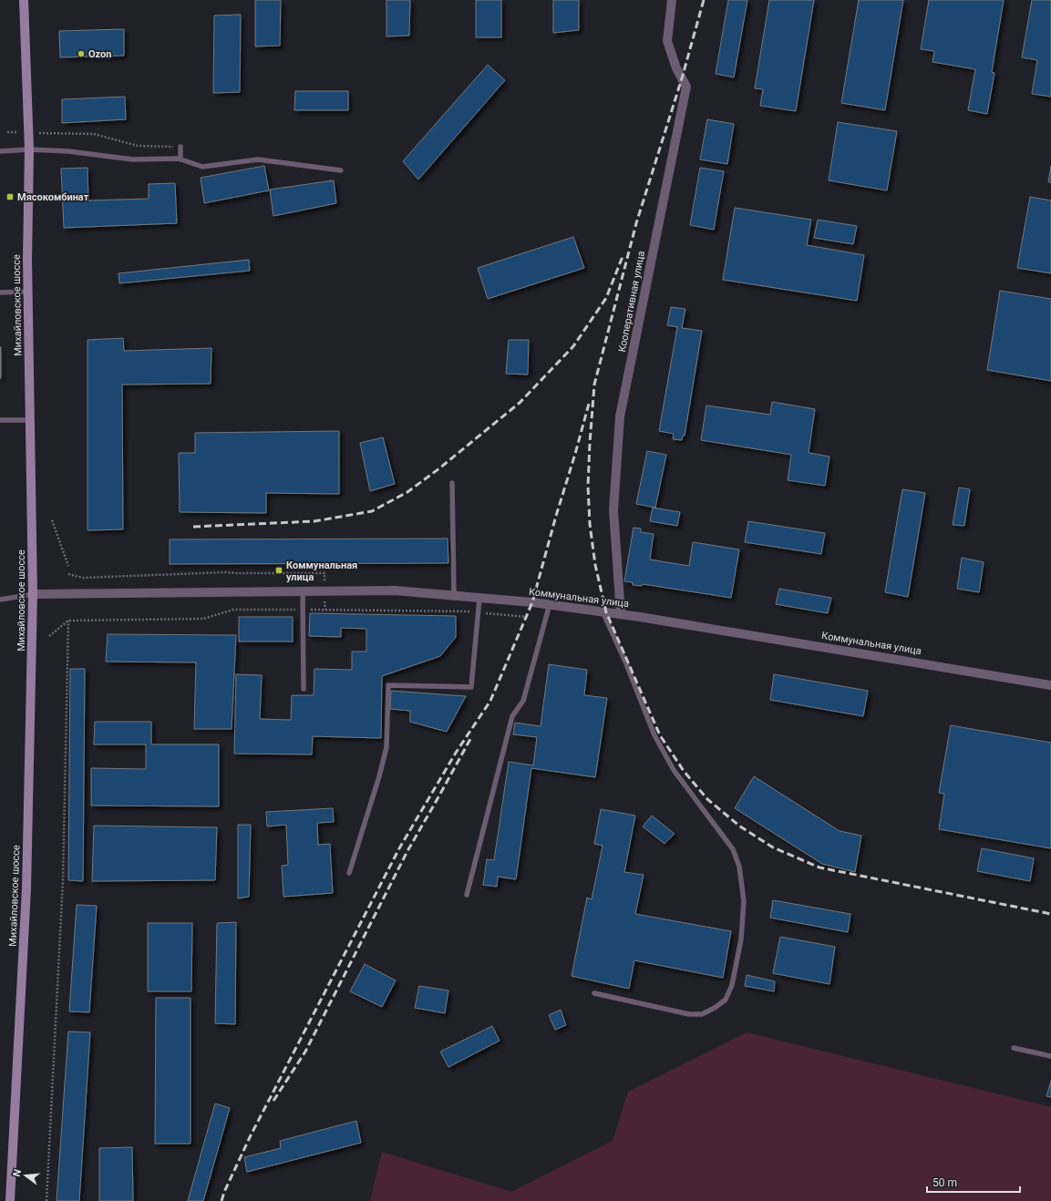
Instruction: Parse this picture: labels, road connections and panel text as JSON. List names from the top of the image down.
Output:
{
  "streets": {
    "main road": ["Михайловское шоссе"],
    "street": ["Кооперативная улица", "Коммунальная улица"]
  },
  "crossings": [
    ["Кооперативная улица", "Коммунальная улица"],
    ["Михайловское шоссе", "Коммунальная улица"]
  ],
  "places": {
    "other": ["Ozon"],
    "transit": ["Мясокомбинат", "Коммунальная улица"]
  },
  "scale_bar": "50 m",
  "north": "left"
}
